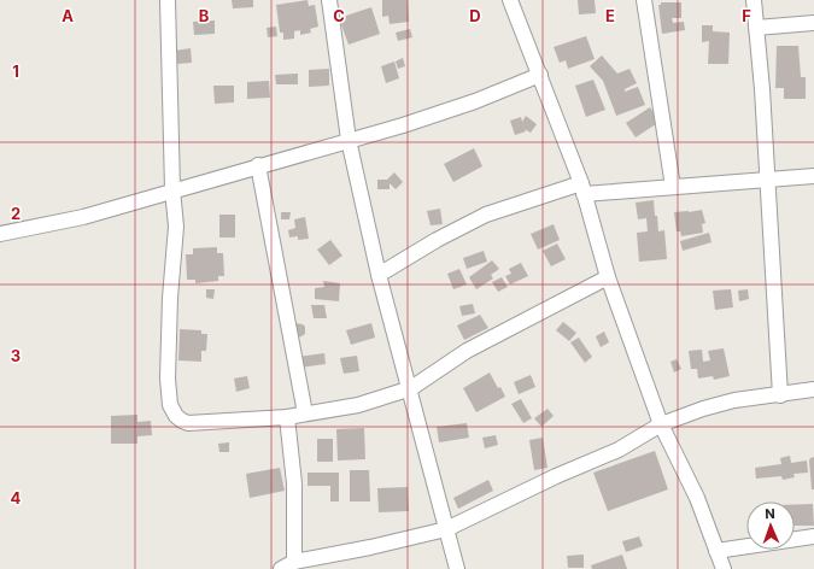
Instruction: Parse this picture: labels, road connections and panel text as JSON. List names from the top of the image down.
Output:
{
  "north": "top",
  "grid": {
    "columns": [
      "A",
      "B",
      "C",
      "D",
      "E",
      "F"
    ],
    "rows": [
      "1",
      "2",
      "3",
      "4"
    ]
  }
}
